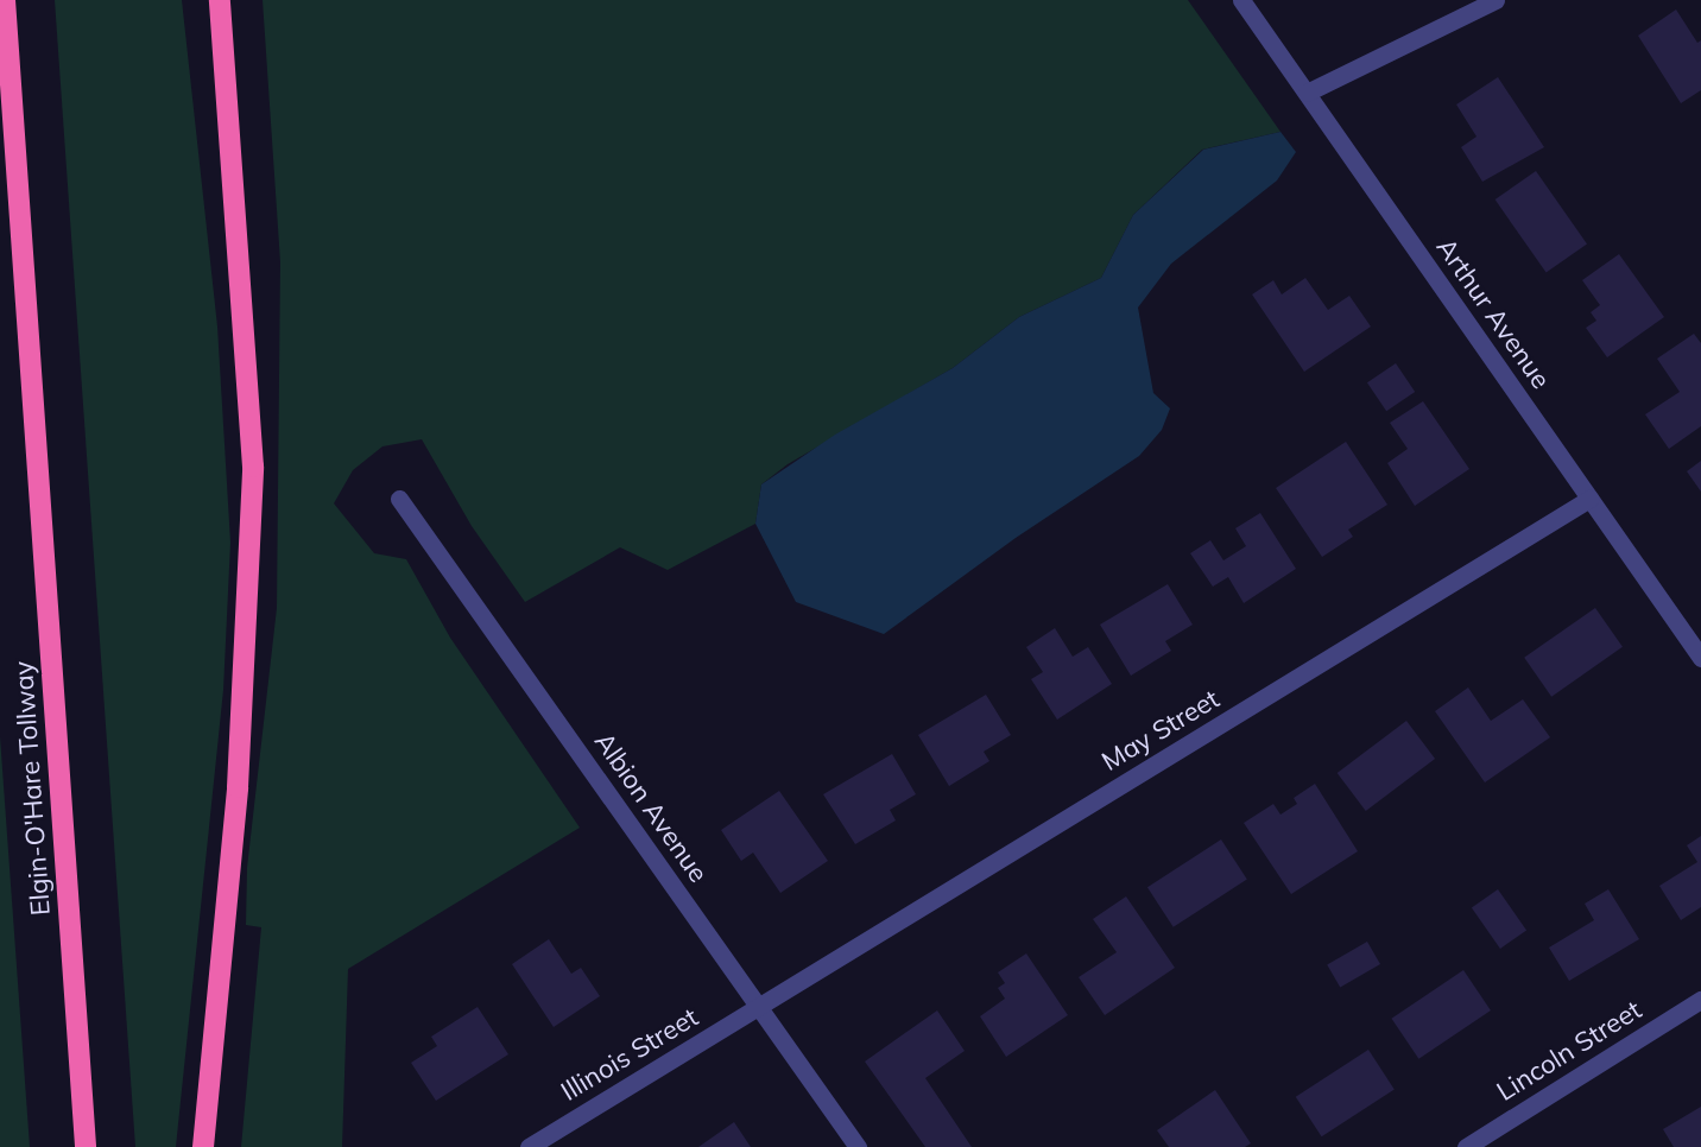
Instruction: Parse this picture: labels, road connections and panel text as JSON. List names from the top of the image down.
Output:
{
  "streets": {
    "highway": ["Elgin-O'Hare Tollway"],
    "street": [
      "Arthur Avenue",
      "May Street",
      "Albion Avenue",
      "Lincoln Street",
      "Illinois Street"
    ]
  },
  "crossings": [
    ["Arthur Avenue", "May Street"],
    ["May Street", "Albion Avenue"],
    ["May Street", "Illinois Street"],
    ["Albion Avenue", "Illinois Street"]
  ]
}
